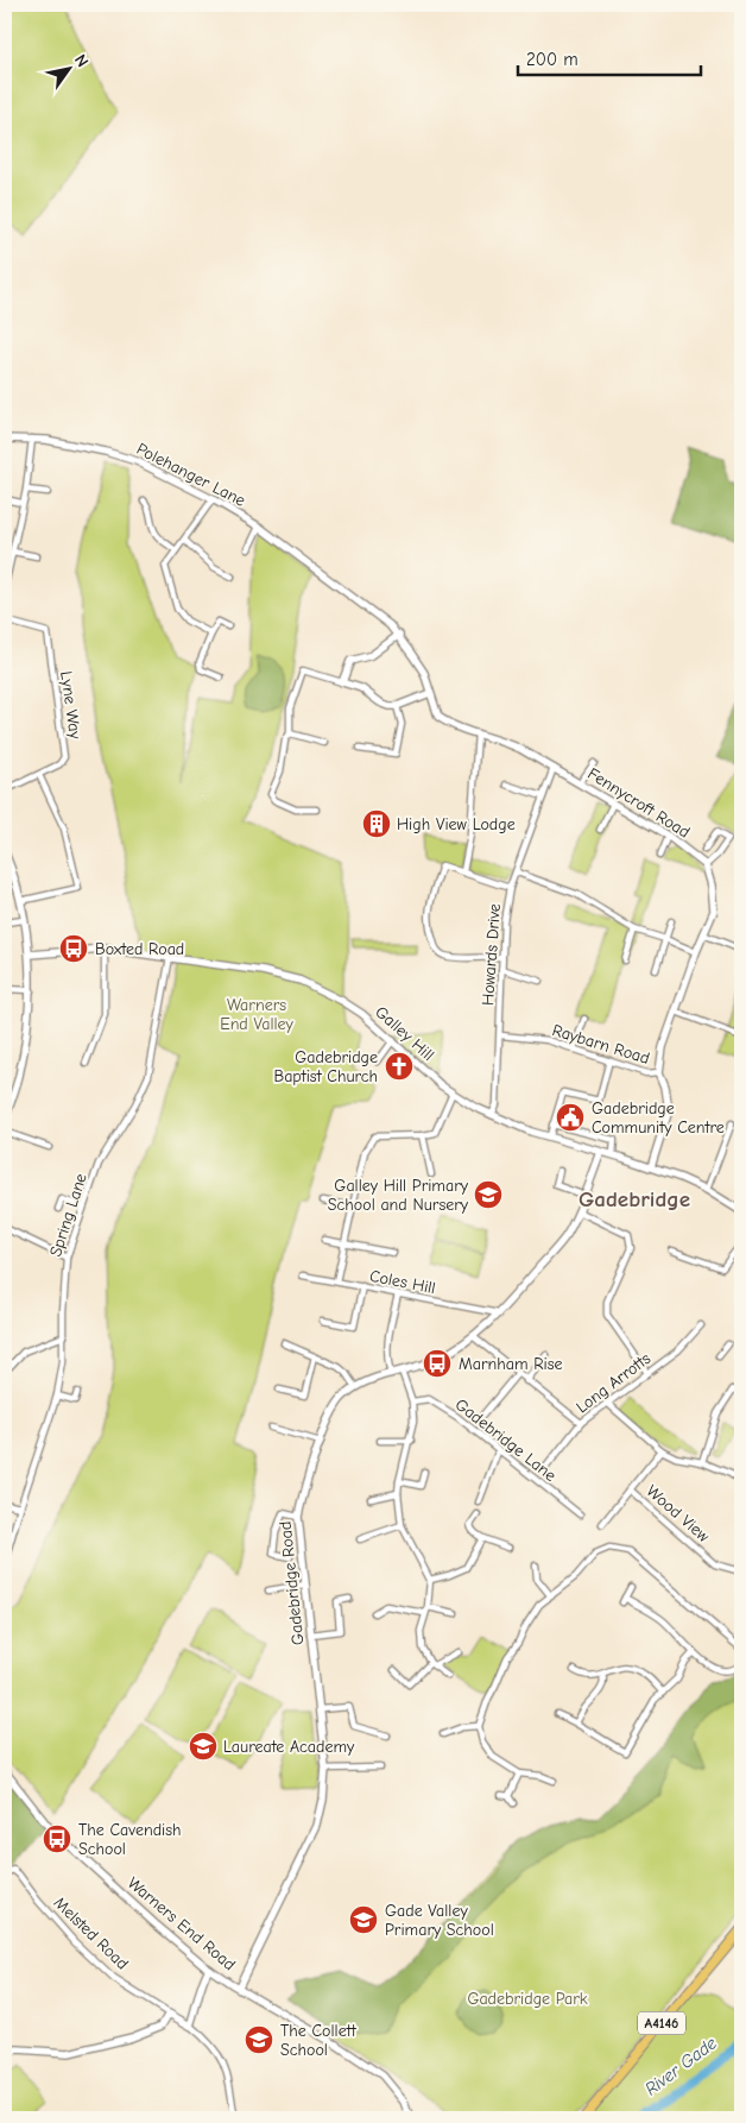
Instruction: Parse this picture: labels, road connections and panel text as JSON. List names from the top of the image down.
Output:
{
  "streets": {
    "main road": ["A4146"],
    "street": [
      "Polehanger Lane",
      "Lyne Way",
      "Fennycroft Road",
      "Howards Drive",
      "Galley Hill",
      "Raybarn Road",
      "Spring Lane",
      "Coles Hill",
      "Long Arrotts",
      "Gadebridge Lane",
      "Wood View",
      "Gadebridge Road",
      "Warners End Road",
      "Melsted Road"
    ]
  },
  "crossings": [
    ["Polehanger Lane", "Fennycroft Road"],
    ["Fennycroft Road", "Howards Drive"],
    ["Howards Drive", "Galley Hill"],
    ["Howards Drive", "Raybarn Road"],
    ["Galley Hill", "Spring Lane"],
    ["Galley Hill", "Gadebridge Road"],
    ["Coles Hill", "Gadebridge Road"],
    ["Gadebridge Road", "Warners End Road"]
  ],
  "districts": ["Gadebridge"],
  "water": ["River Gade"],
  "parks": ["Warners End Valley", "Gadebridge Park"],
  "places": {
    "building": ["High View Lodge"],
    "bus stop": ["Boxted Road", "Marnham Rise", "The Cavendish School"],
    "church": ["Gadebridge Baptist Church"],
    "public building": ["Gadebridge Community Centre"],
    "school or university": [
      "Galley Hill Primary School and Nursery",
      "Laureate Academy",
      "Gade Valley Primary School",
      "The Collett School"
    ]
  },
  "scale_bar": "200 m",
  "north": "top right"
}
